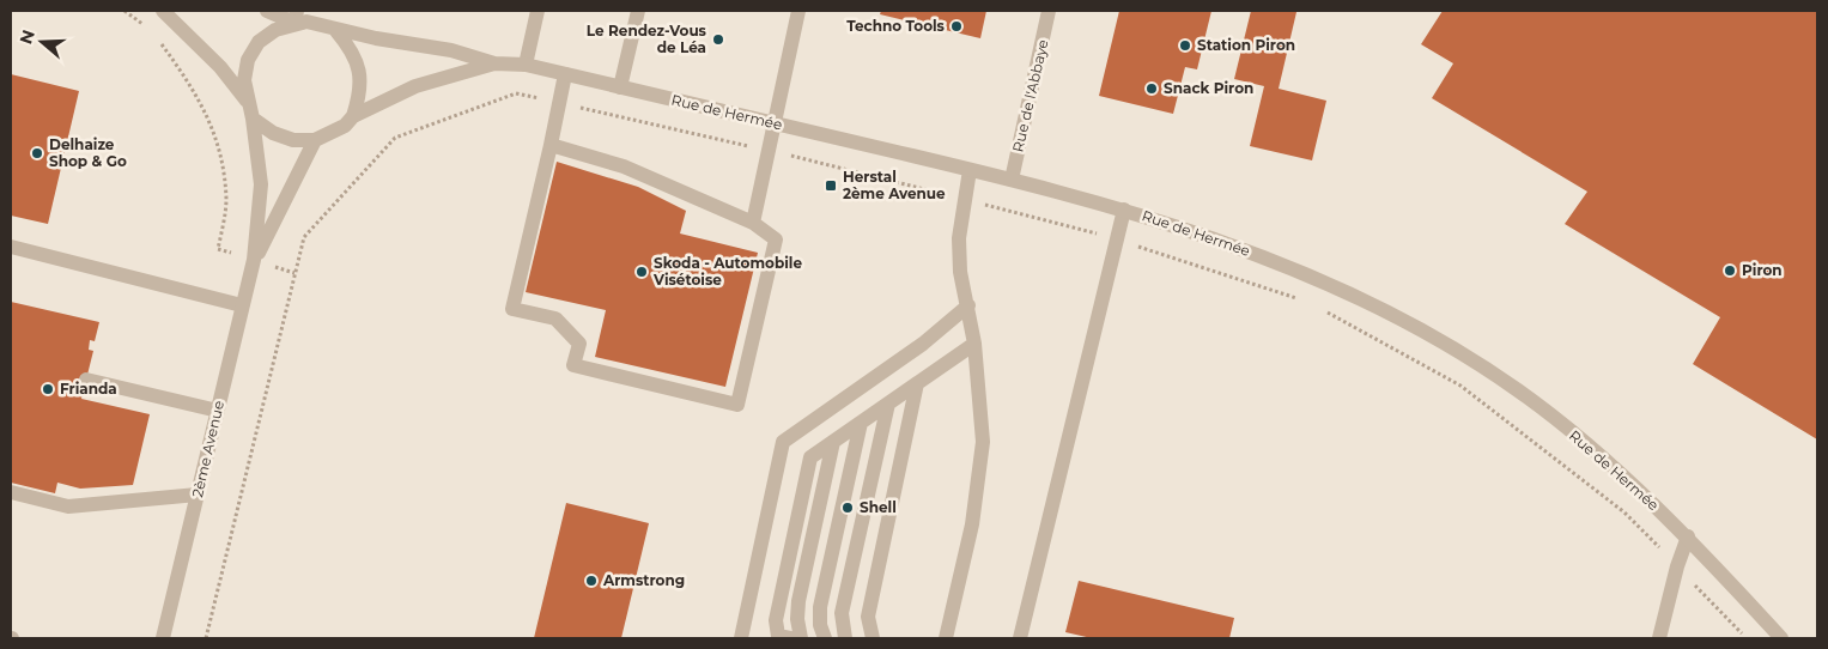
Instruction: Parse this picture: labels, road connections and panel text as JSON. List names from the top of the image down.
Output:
{
  "streets": {
    "street": ["Rue de l'Abbaye", "Rue de Hermée", "2ème Avenue"]
  },
  "crossings": [
    ["Rue de l'Abbaye", "Rue de Hermée"],
    ["Rue de Hermée", "2ème Avenue"]
  ],
  "places": {
    "other": [
      "Techno Tools",
      "Le Rendez-Vous de Léa",
      "Station Piron",
      "Snack Piron",
      "Delhaize Shop & Go",
      "Piron",
      "Skoda - Automobile Visétoise",
      "Frianda",
      "Shell",
      "Armstrong"
    ],
    "transit": ["Herstal 2ème Avenue"]
  },
  "north": "left"
}
